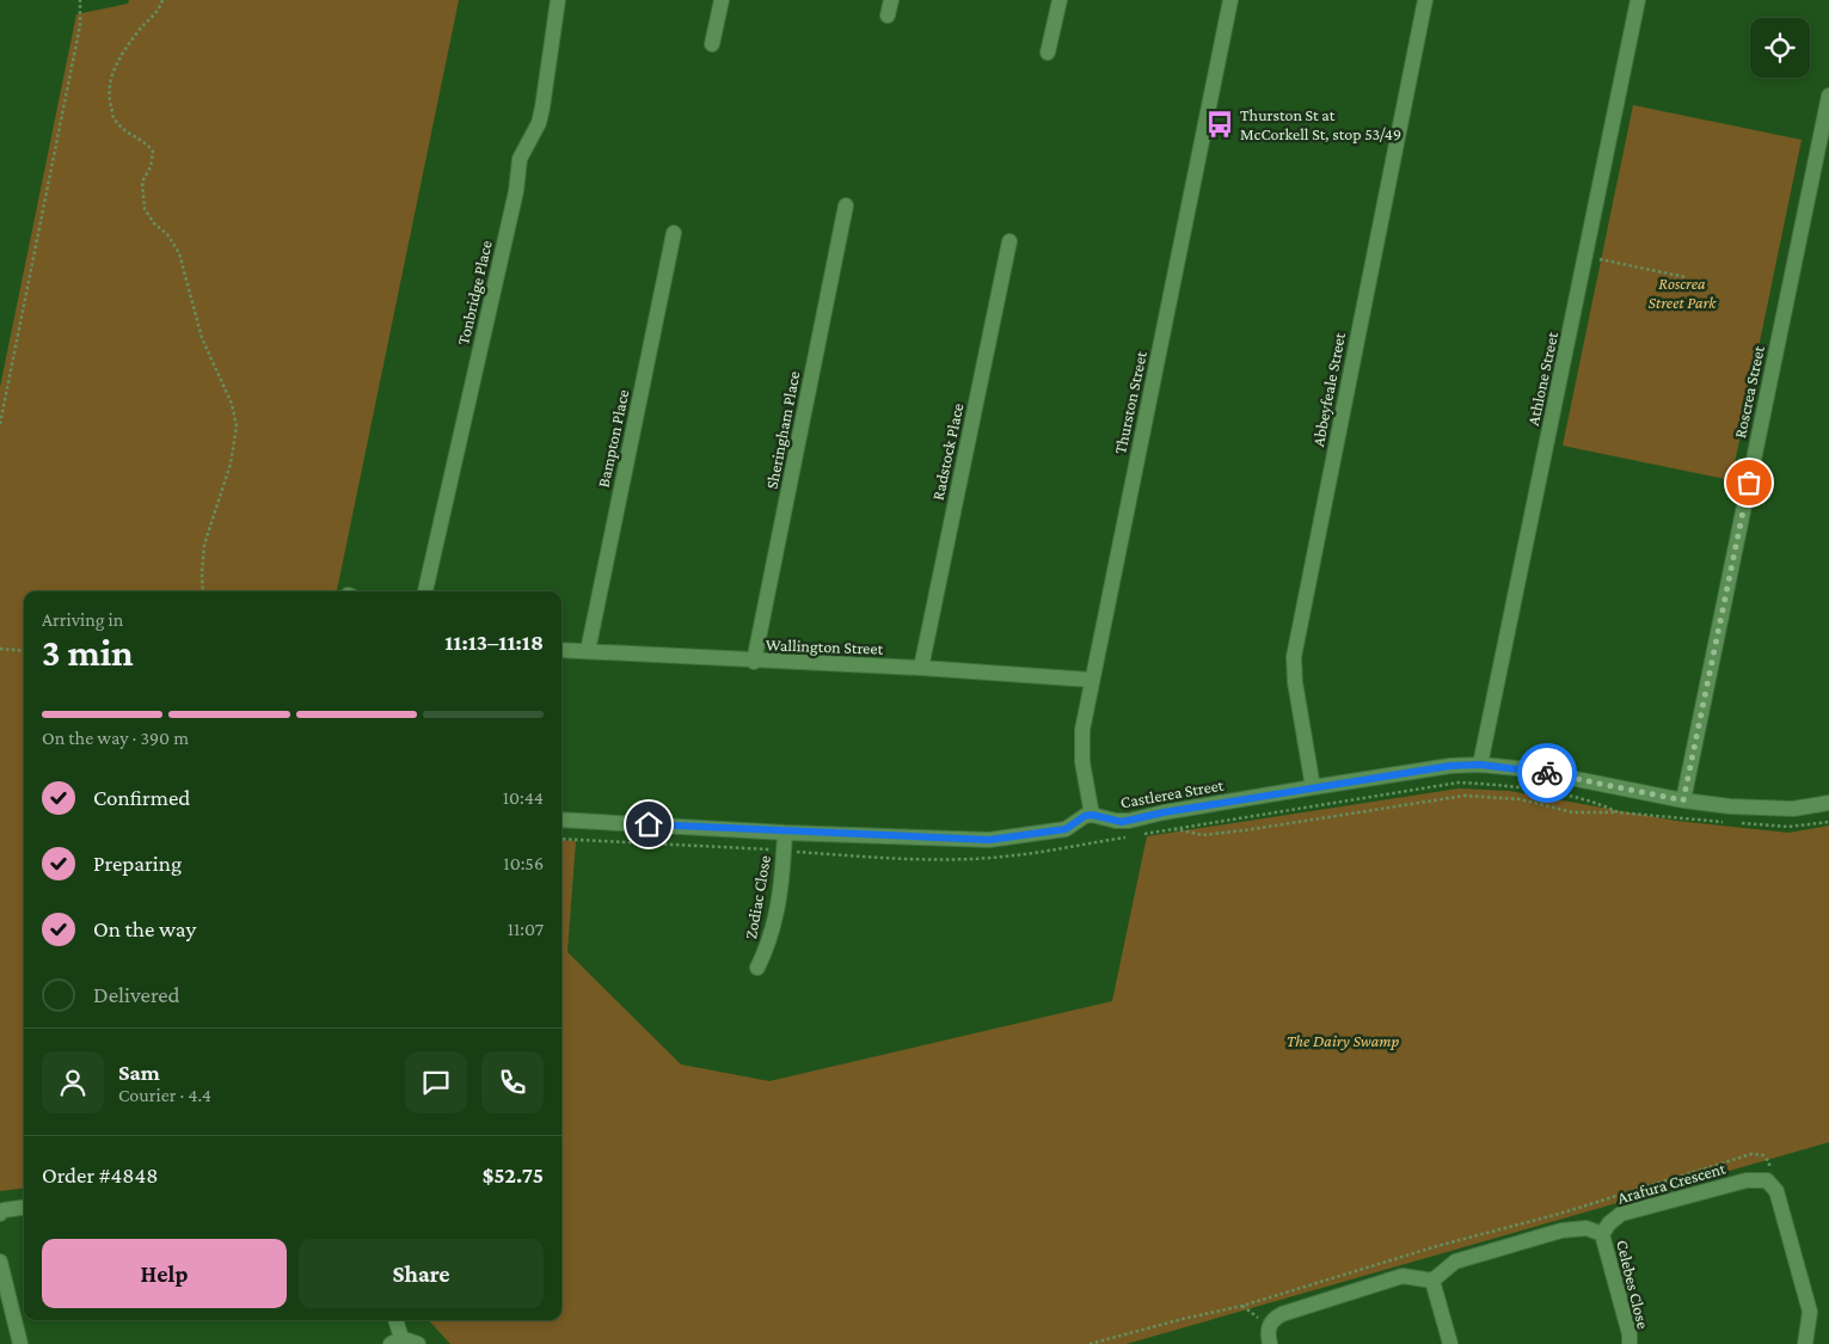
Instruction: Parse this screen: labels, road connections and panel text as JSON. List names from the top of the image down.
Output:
{
  "streets": {
    "street": [
      "Tonbridge Place",
      "Athlone Street",
      "Abbeyfeale Street",
      "Roscrea Street",
      "Thurston Street",
      "Sheringham Place",
      "Bampton Place",
      "Radstock Place",
      "Wallington Street",
      "Castlerea Street",
      "Zodiac Close",
      "Arafura Crescent",
      "Celebes Close"
    ]
  },
  "crossings": [
    ["Athlone Street", "Castlerea Street"],
    ["Abbeyfeale Street", "Castlerea Street"],
    ["Roscrea Street", "Castlerea Street"],
    ["Thurston Street", "Wallington Street"],
    ["Thurston Street", "Castlerea Street"],
    ["Sheringham Place", "Wallington Street"],
    ["Bampton Place", "Wallington Street"],
    ["Radstock Place", "Wallington Street"],
    ["Arafura Crescent", "Celebes Close"]
  ],
  "parks": ["Roscrea Street Park", "The Dairy Swamp"],
  "places": {
    "bus stop": ["Thurston St at McCorkell St, stop 53/49"]
  },
  "page": {
    "heading": ["3 min", "Arriving in", "11:13–11:18"],
    "panel": [
      "Sam",
      "Courier · 4.4",
      "Order #4848",
      "$52.75"
    ],
    "bar": "On the way · 390 m",
    "list": [
      ["Confirmed", "10:44"],
      ["Preparing", "10:56"],
      ["On the way", "11:07"],
      "Delivered"
    ],
    "buttons": ["Help", "Share"]
  }
}
